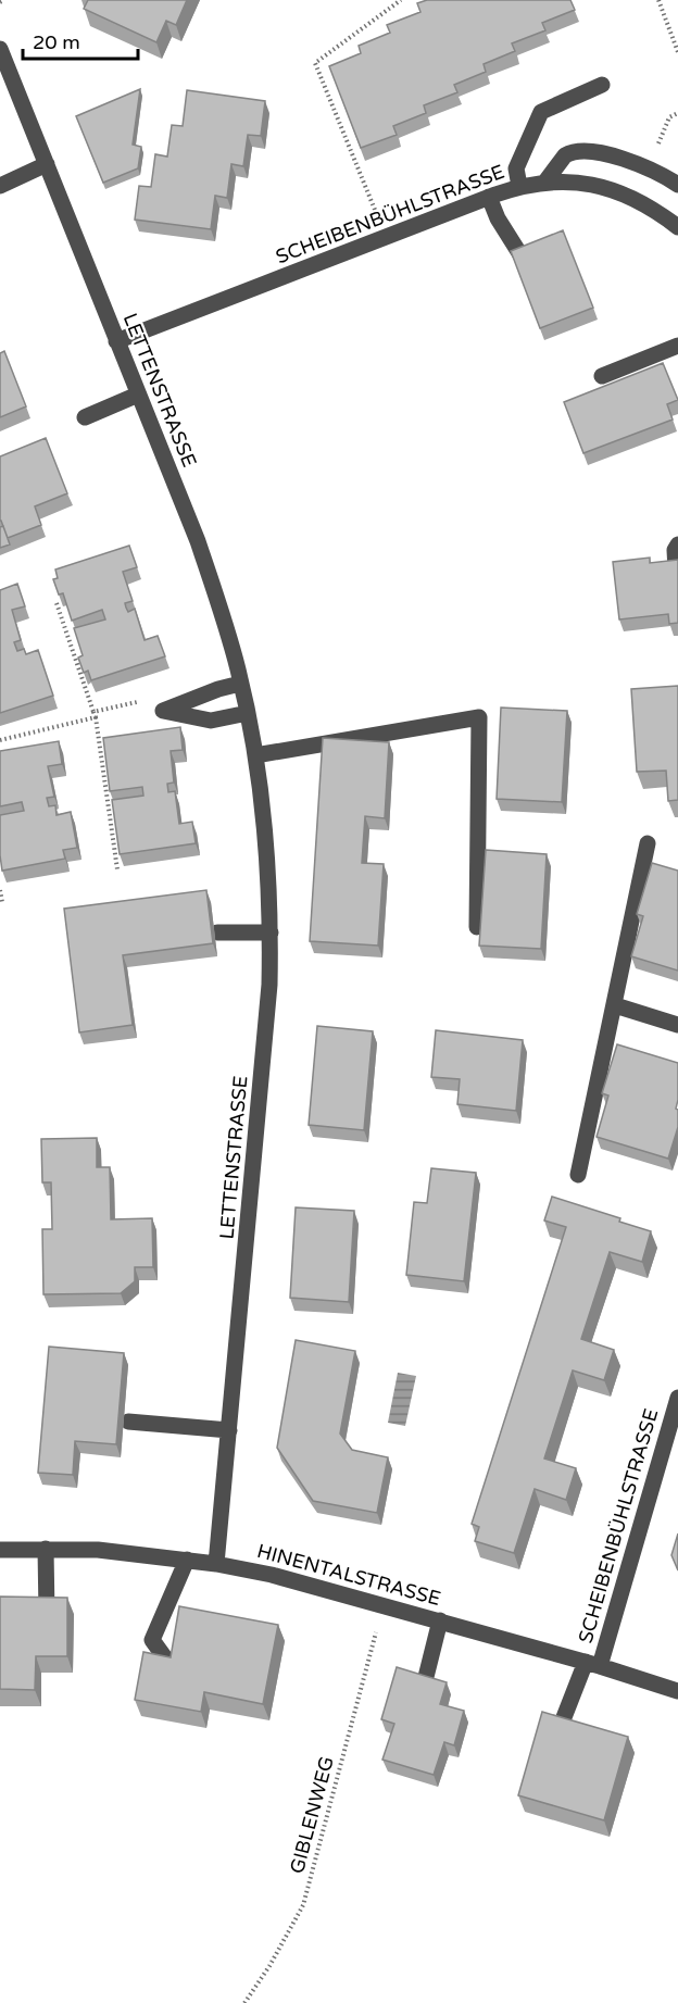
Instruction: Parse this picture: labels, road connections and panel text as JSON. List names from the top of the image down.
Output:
{
  "streets": {
    "street": ["SCHEIBENBÜHLSTRASSE", "LETTENSTRASSE", "HINENTALSTRASSE"],
    "path": ["GIBLENWEG"]
  },
  "crossings": [
    ["SCHEIBENBÜHLSTRASSE", "LETTENSTRASSE"],
    ["SCHEIBENBÜHLSTRASSE", "HINENTALSTRASSE"],
    ["LETTENSTRASSE", "HINENTALSTRASSE"]
  ],
  "scale_bar": "20 m"
}
